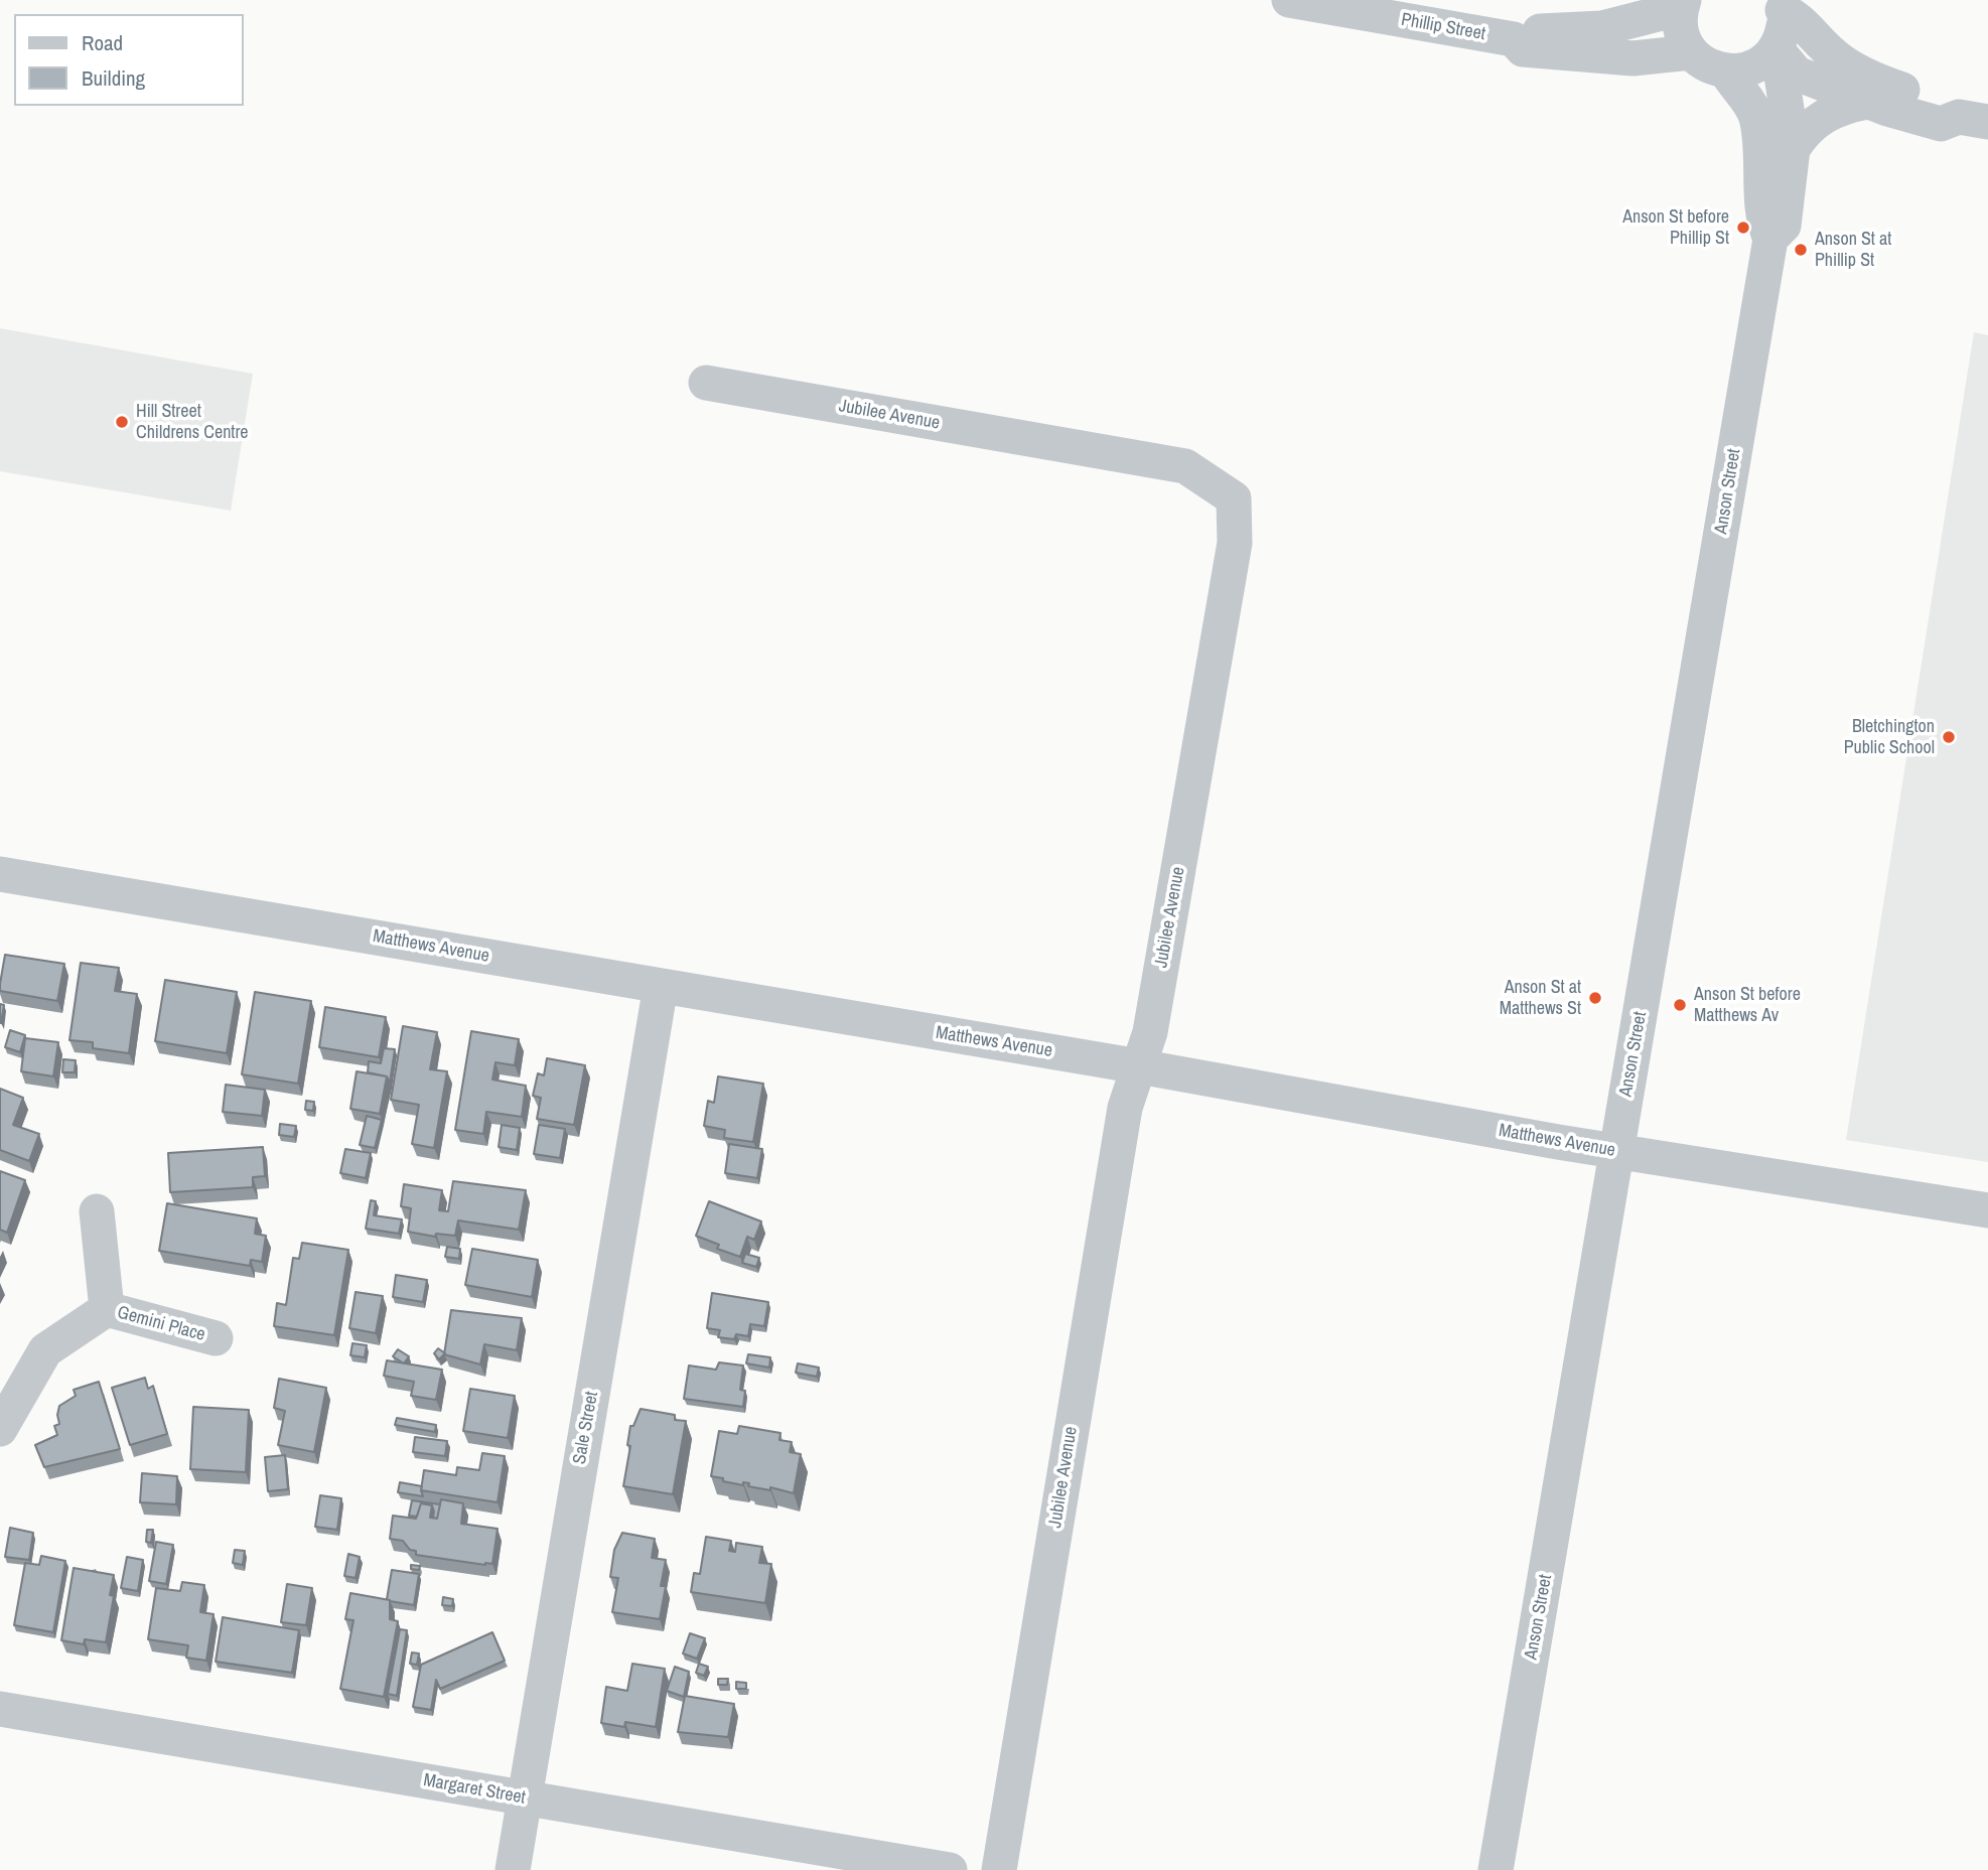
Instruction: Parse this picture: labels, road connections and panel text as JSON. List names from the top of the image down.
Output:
{
  "streets": {
    "street": [
      "Phillip Street",
      "Jubilee Avenue",
      "Anson Street",
      "Matthews Avenue",
      "Gemini Place",
      "Sale Street",
      "Margaret Street"
    ]
  },
  "crossings": [
    ["Jubilee Avenue", "Matthews Avenue"],
    ["Anson Street", "Matthews Avenue"],
    ["Matthews Avenue", "Sale Street"],
    ["Sale Street", "Margaret Street"]
  ],
  "places": [
    "Anson St before Phillip St",
    "Anson St at Phillip St",
    "Hill Street Childrens Centre",
    "Bletchington Public School",
    "Anson St at Matthews St",
    "Anson St before Matthews Av"
  ],
  "legend": ["Road", "Building"]
}
